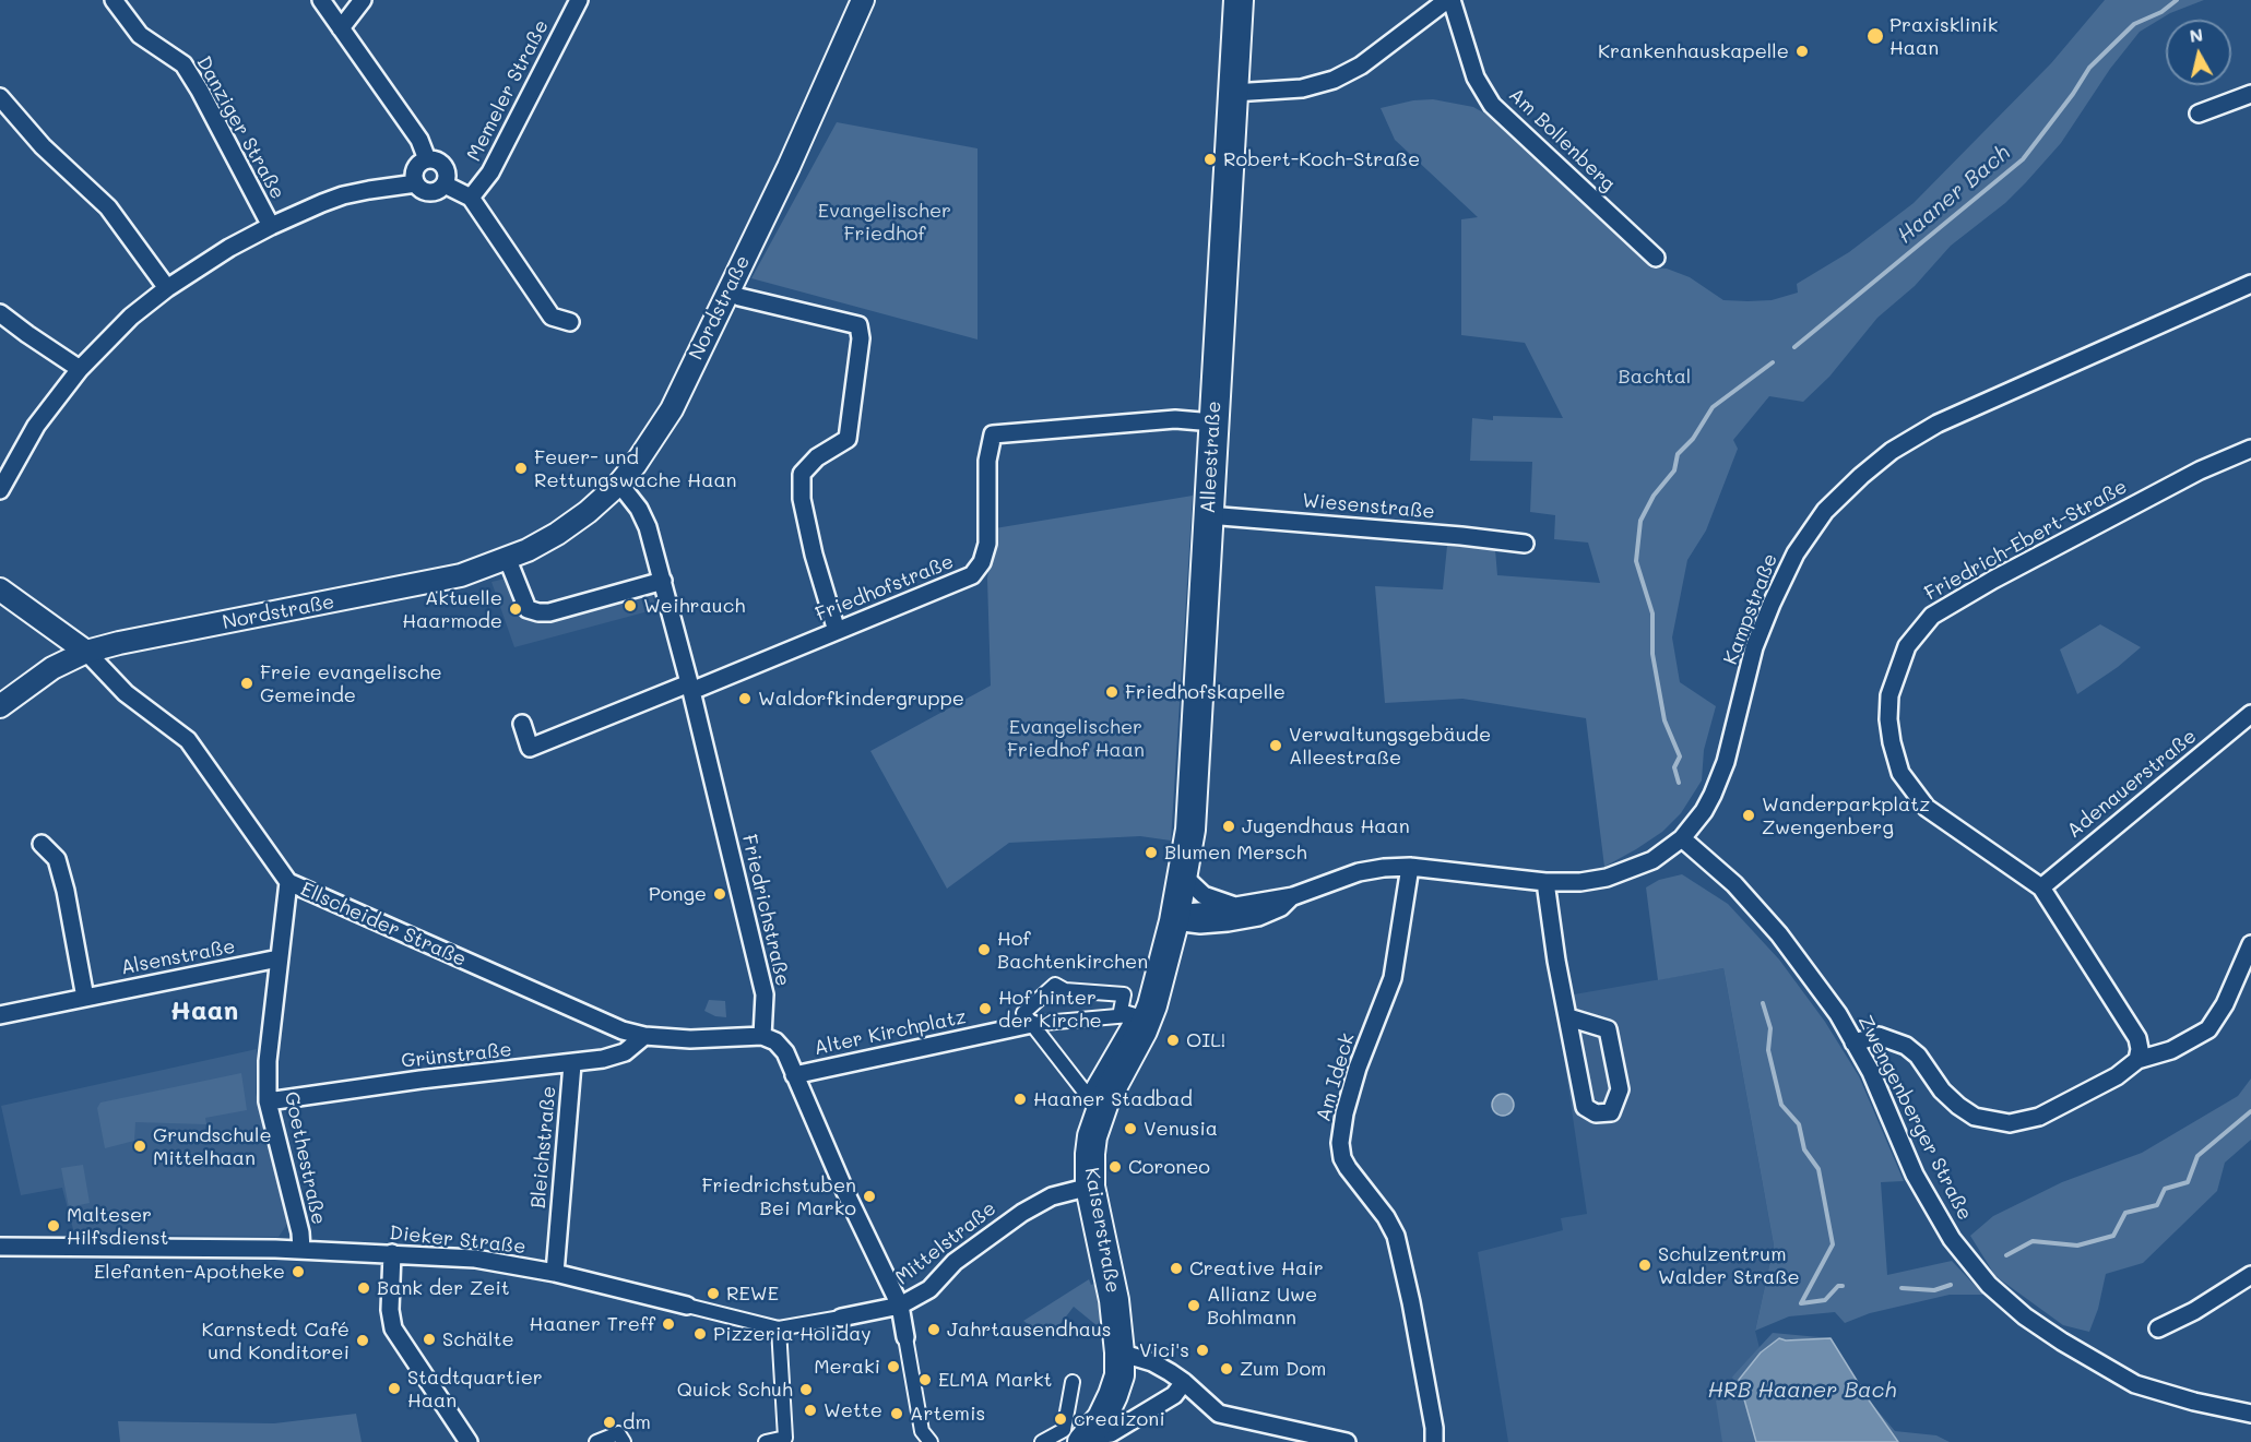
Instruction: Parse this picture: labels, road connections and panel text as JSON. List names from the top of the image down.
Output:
{
  "streets": {
    "main road": ["Alleestraße", "Kaiserstraße"],
    "street": [
      "Memeler Straße",
      "Danziger Straße",
      "Am Bollenberg",
      "Nordstraße",
      "Wiesenstraße",
      "Friedrich-Ebert-Straße",
      "Friedhofstraße",
      "Kampstraße",
      "Adenauerstraße",
      "Friedrichstraße",
      "Ellscheider Straße",
      "Alsenstraße",
      "Alter Kirchplatz",
      "Grünstraße",
      "Am Ideck",
      "Zwengenberger Straße",
      "Bleichstraße",
      "Goethestraße",
      "Dieker Straße",
      "Mittelstraße"
    ]
  },
  "crossings": [
    ["Nordstraße", "Friedrichstraße"],
    ["Nordstraße", "Ellscheider Straße"],
    ["Alleestraße", "Wiesenstraße"],
    ["Alleestraße", "Friedhofstraße"],
    ["Alleestraße", "Kampstraße"],
    ["Alleestraße", "Kaiserstraße"],
    ["Friedrich-Ebert-Straße", "Adenauerstraße"],
    ["Friedhofstraße", "Friedrichstraße"],
    ["Kampstraße", "Am Ideck"],
    ["Kampstraße", "Zwengenberger Straße"],
    ["Kampstraße", "Kaiserstraße"],
    ["Friedrichstraße", "Ellscheider Straße"],
    ["Ellscheider Straße", "Grünstraße"],
    ["Ellscheider Straße", "Goethestraße"],
    ["Alsenstraße", "Goethestraße"],
    ["Grünstraße", "Bleichstraße"],
    ["Grünstraße", "Goethestraße"],
    ["Bleichstraße", "Dieker Straße"],
    ["Goethestraße", "Dieker Straße"],
    ["Kaiserstraße", "Mittelstraße"],
    ["Dieker Straße", "Mittelstraße"]
  ],
  "districts": ["Haan"],
  "water": ["Haaner Bach", "HRB Haaner Bach"],
  "parks": ["Evangelischer Friedhof", "Bachtal", "Evangelischer Friedhof Haan"],
  "places": [
    "Praxisklinik Haan",
    "Krankenhauskapelle",
    "Robert-Koch-Straße",
    "Feuer- und Rettungswache Haan",
    "Weihrauch",
    "Aktuelle Haarmode",
    "Freie evangelische Gemeinde",
    "Friedhofskapelle",
    "Waldorfkindergruppe",
    "Verwaltungsgebäude Alleestraße",
    "Wanderparkplatz Zwengenberg",
    "Jugendhaus Haan",
    "Blumen Mersch",
    "Ponge",
    "Hof Bachtenkirchen",
    "Hof hinter der Kirche",
    "OIL!",
    "Haaner Stadbad",
    "Venusia",
    "Grundschule Mittelhaan",
    "Coroneo",
    "Friedrichstuben Bei Marko",
    "Malteser Hilfsdienst",
    "Schulzentrum Walder Straße",
    "Creative Hair",
    "Elefanten-Apotheke",
    "Bank der Zeit",
    "REWE",
    "Allianz Uwe Bohlmann",
    "Haaner Treff",
    "Jahrtausendhaus",
    "Pizzeria Holiday",
    "Schälte",
    "Karnstedt Café und Konditorei",
    "Vici's",
    "Meraki",
    "Zum Dom",
    "ELMA Markt",
    "Stadtquartier Haan",
    "Quick Schuh",
    "Wette",
    "Artemis",
    "creaizoni",
    "dm"
  ],
  "north": "top"
}
